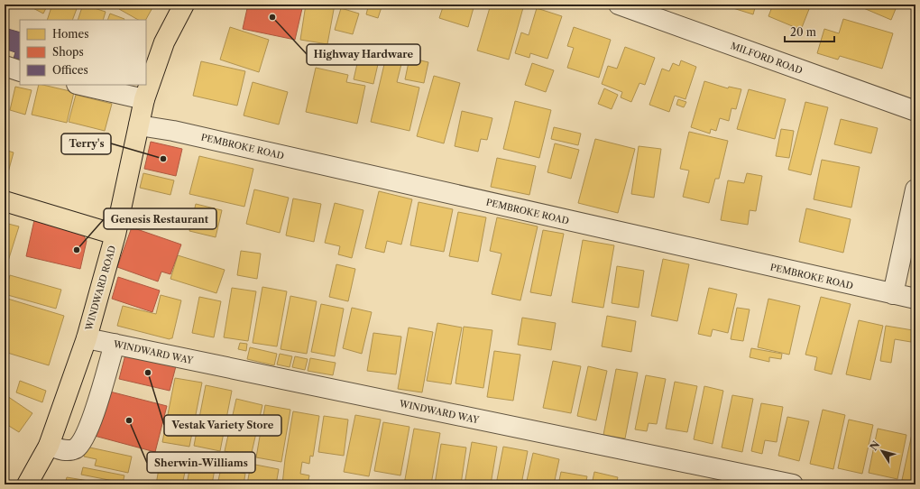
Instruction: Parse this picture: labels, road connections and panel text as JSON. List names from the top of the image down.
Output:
{
  "streets": {
    "main road": ["WINDWARD ROAD"],
    "street": ["MILFORD ROAD", "PEMBROKE ROAD", "WINDWARD WAY"]
  },
  "crossings": [
    ["PEMBROKE ROAD", "WINDWARD ROAD"],
    ["WINDWARD ROAD", "WINDWARD WAY"]
  ],
  "places": [
    "Highway Hardware",
    "Terry's",
    "Genesis Restaurant",
    "Vestak Variety Store",
    "Sherwin-Williams"
  ],
  "legend": ["Homes", "Shops", "Offices"],
  "scale_bar": "20 m",
  "north": "top left"
}
